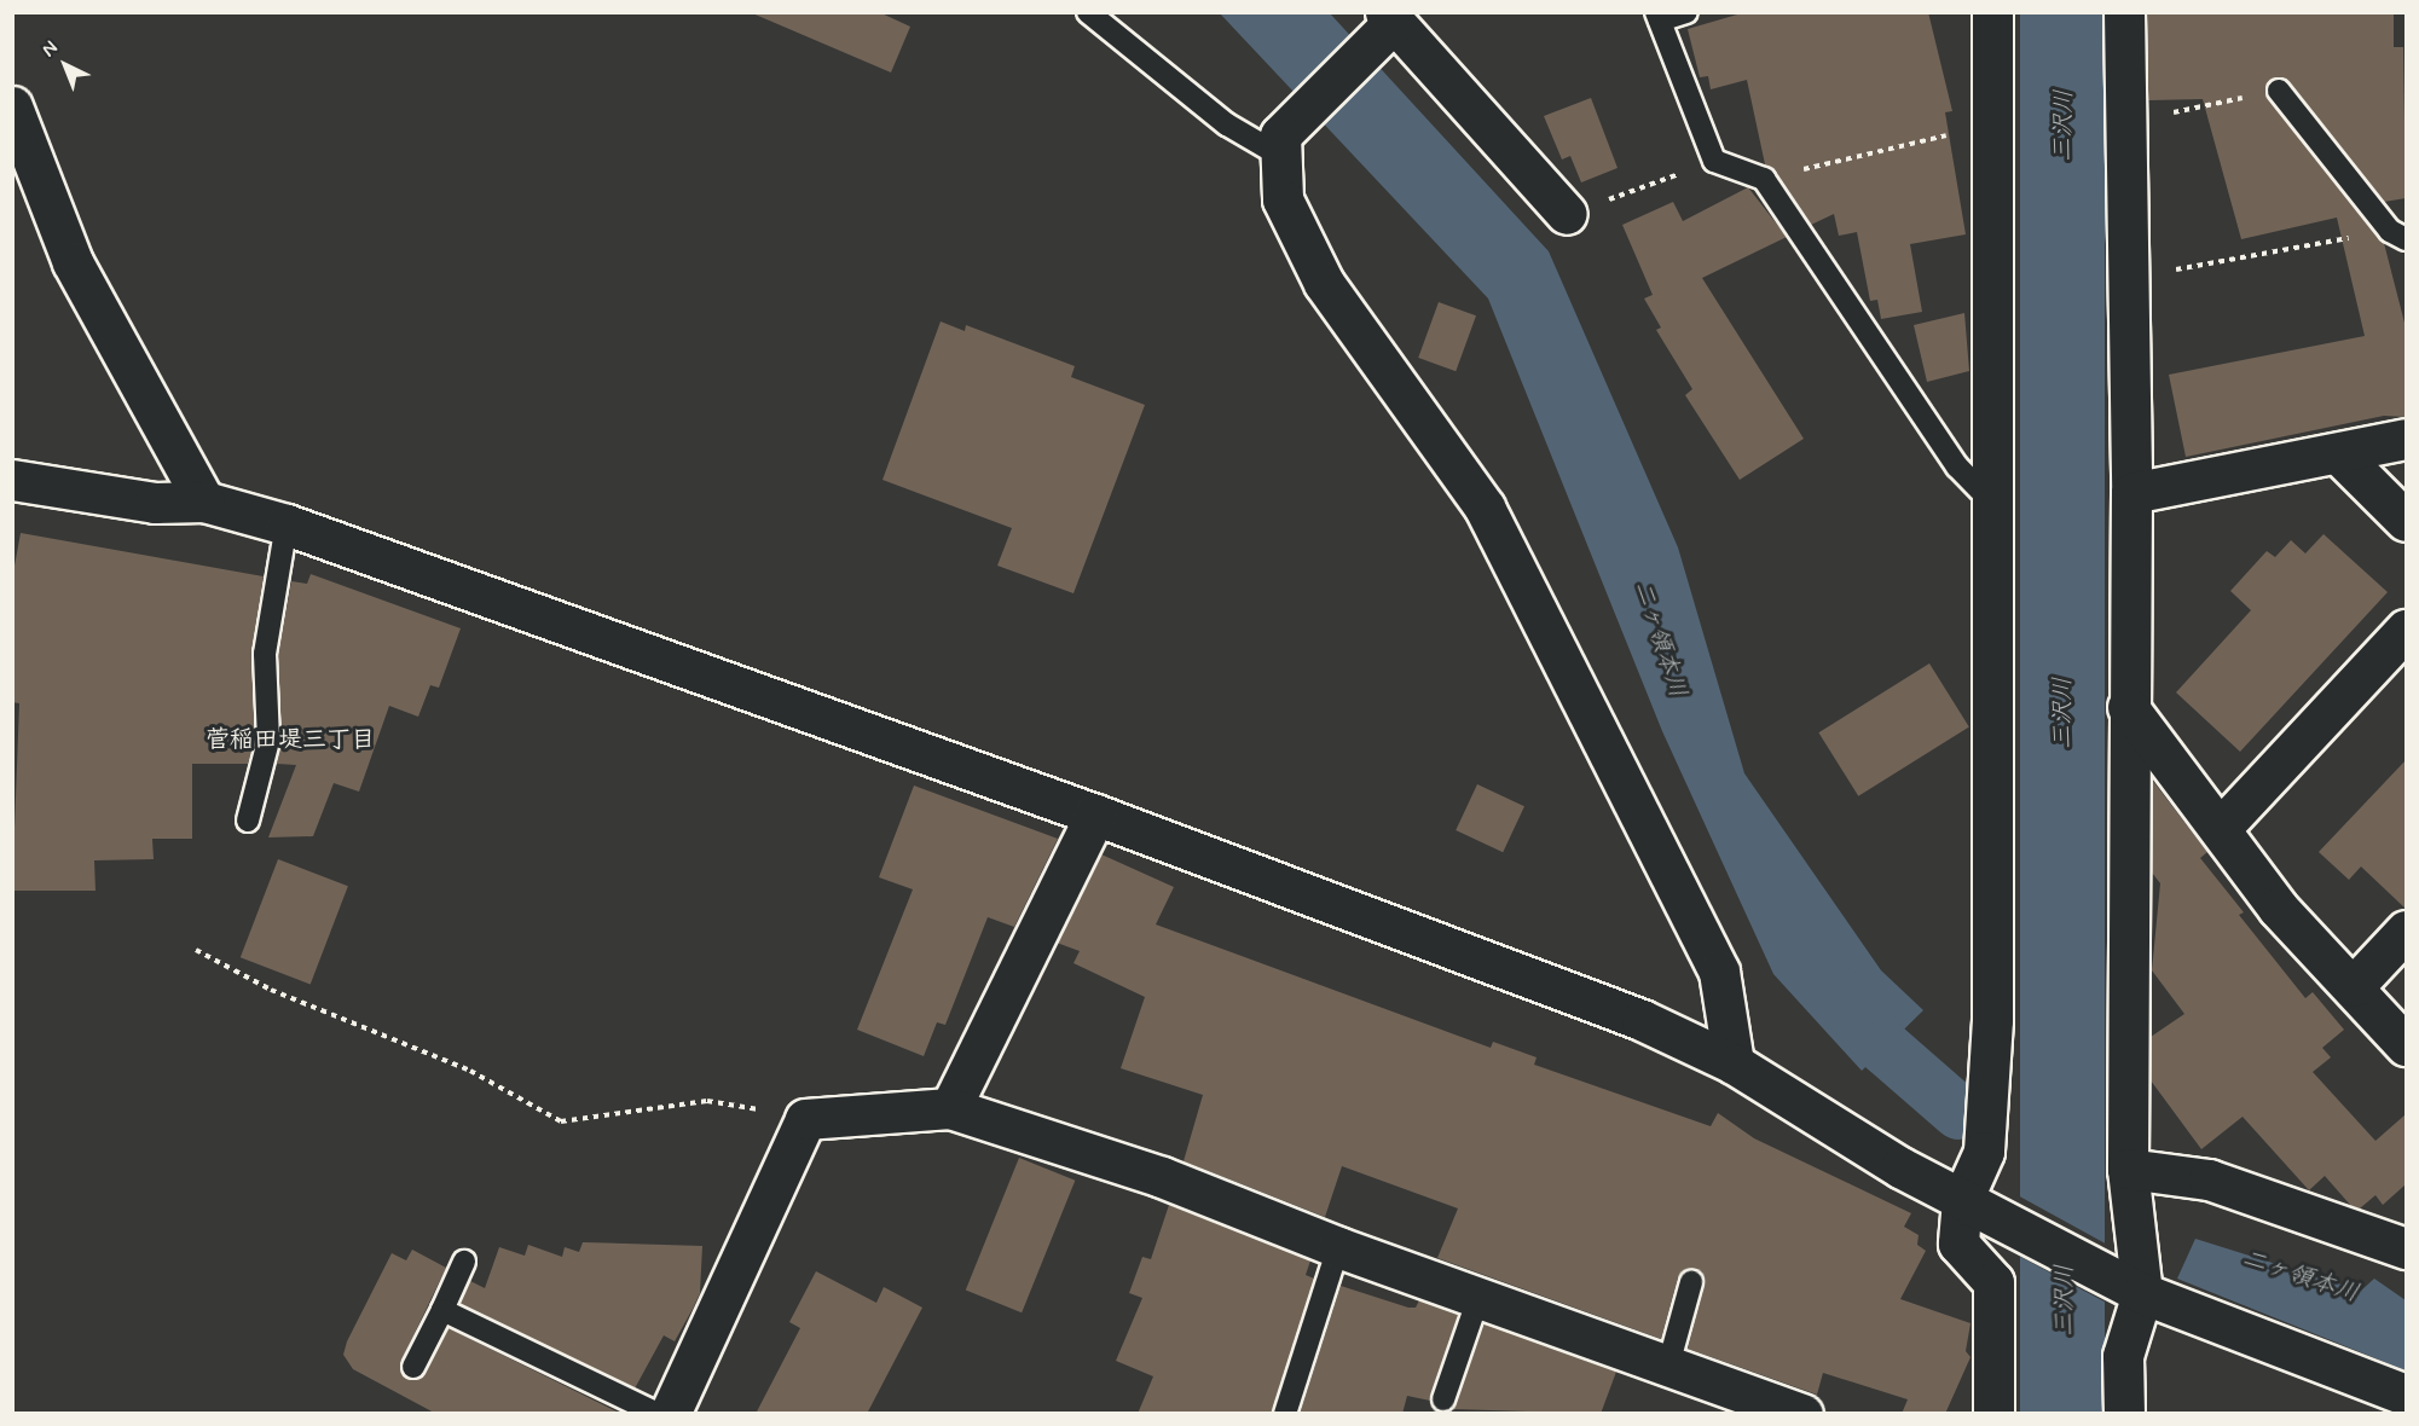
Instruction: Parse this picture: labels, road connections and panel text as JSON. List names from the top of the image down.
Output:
{
  "districts": ["菅稲田堤三丁目"],
  "water": ["三沢川", "二ヶ領本川"],
  "north": "top left"
}
